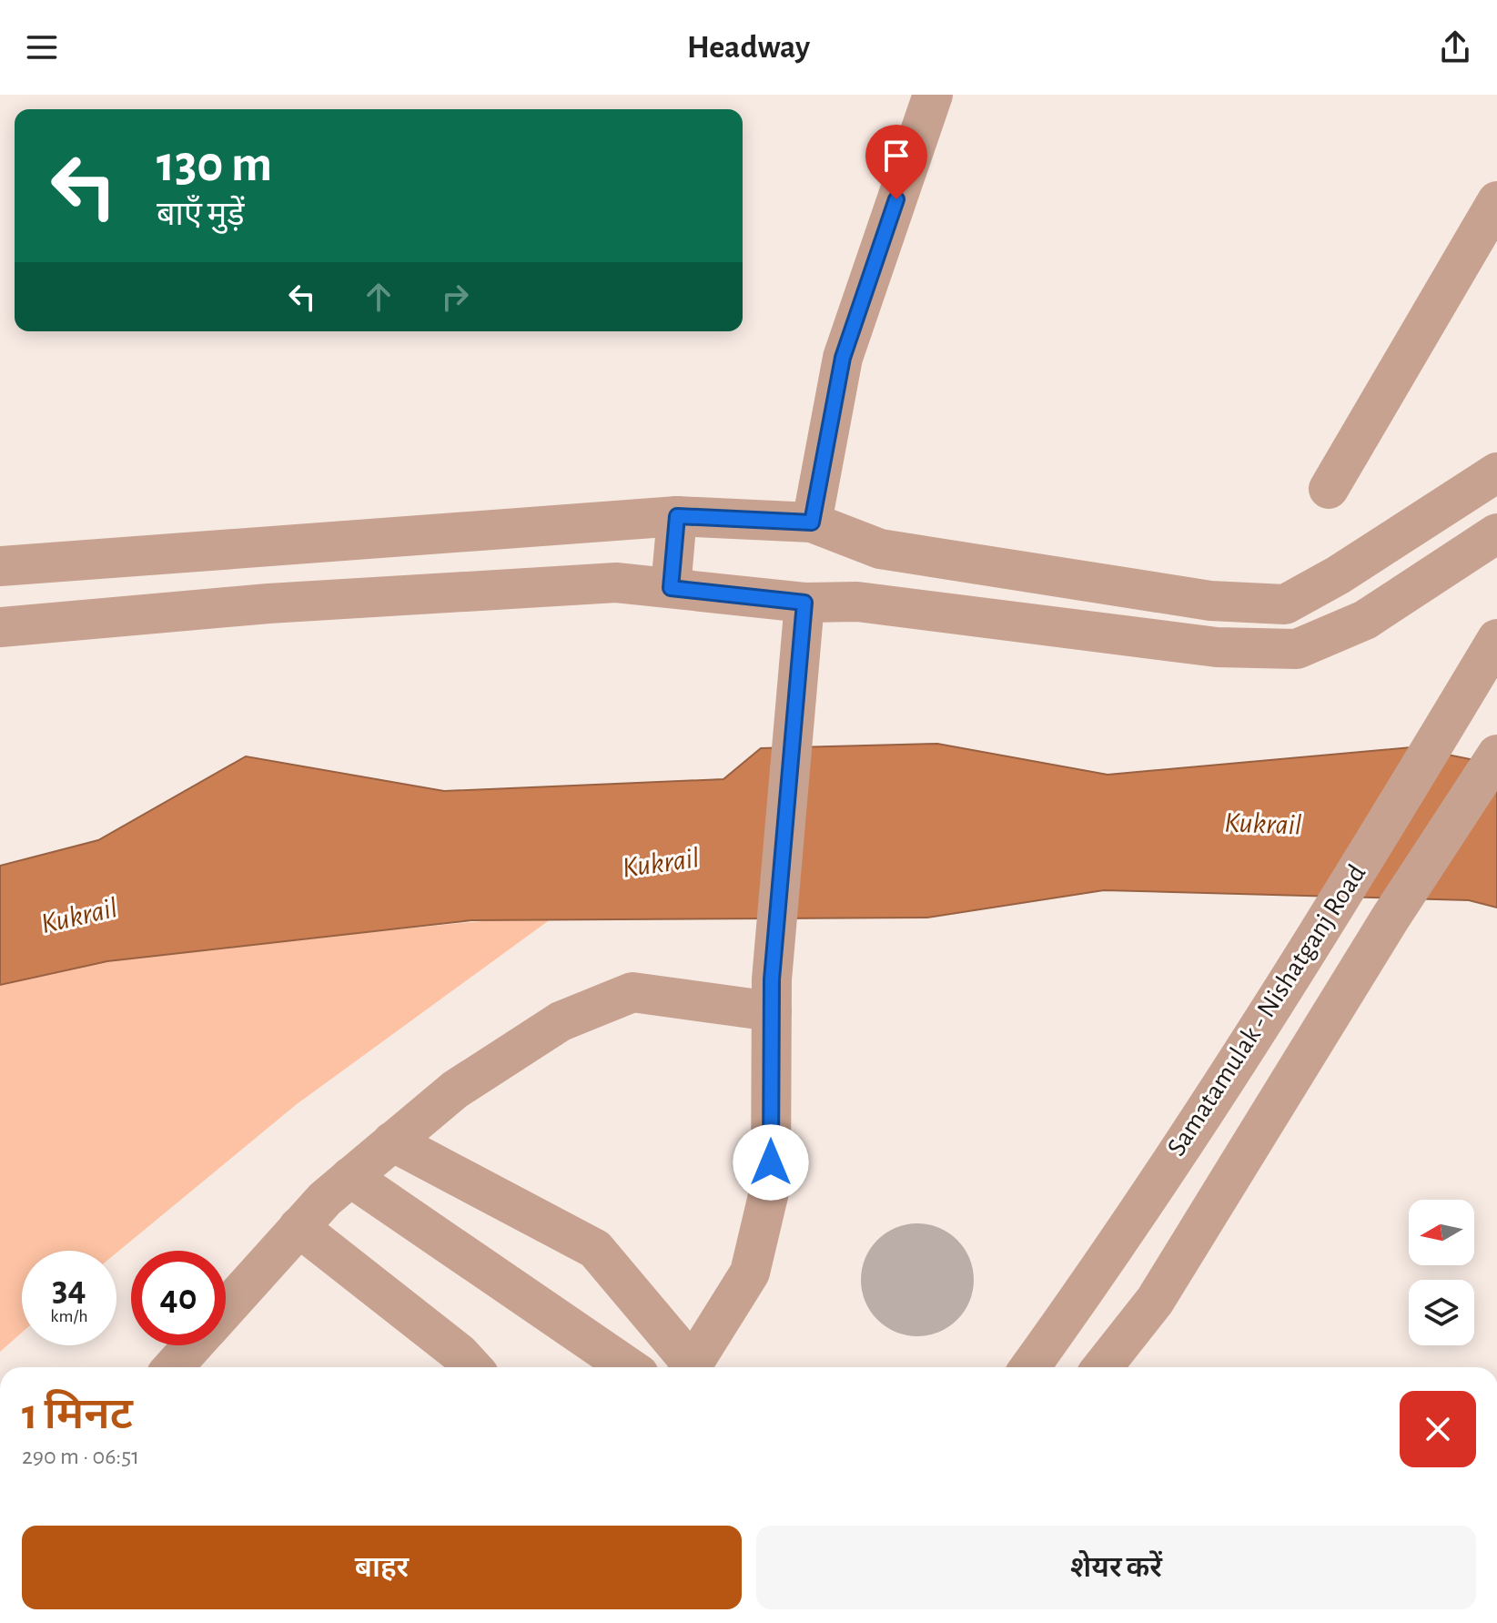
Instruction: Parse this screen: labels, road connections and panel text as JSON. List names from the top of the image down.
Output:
{
  "streets": {
    "street": ["Samatamulak - Nishatganj Road"]
  },
  "water": ["Kukrail"],
  "north": "left",
  "page": {
    "header": "Headway",
    "turn": ["130 m", "बाएँ मुड़ें"],
    "speed": "34 km/h",
    "limit": "40",
    "heading": ["1 मिनट", "290 m · 06:51"],
    "buttons": ["बाहर", "शेयर करें"]
  }
}
